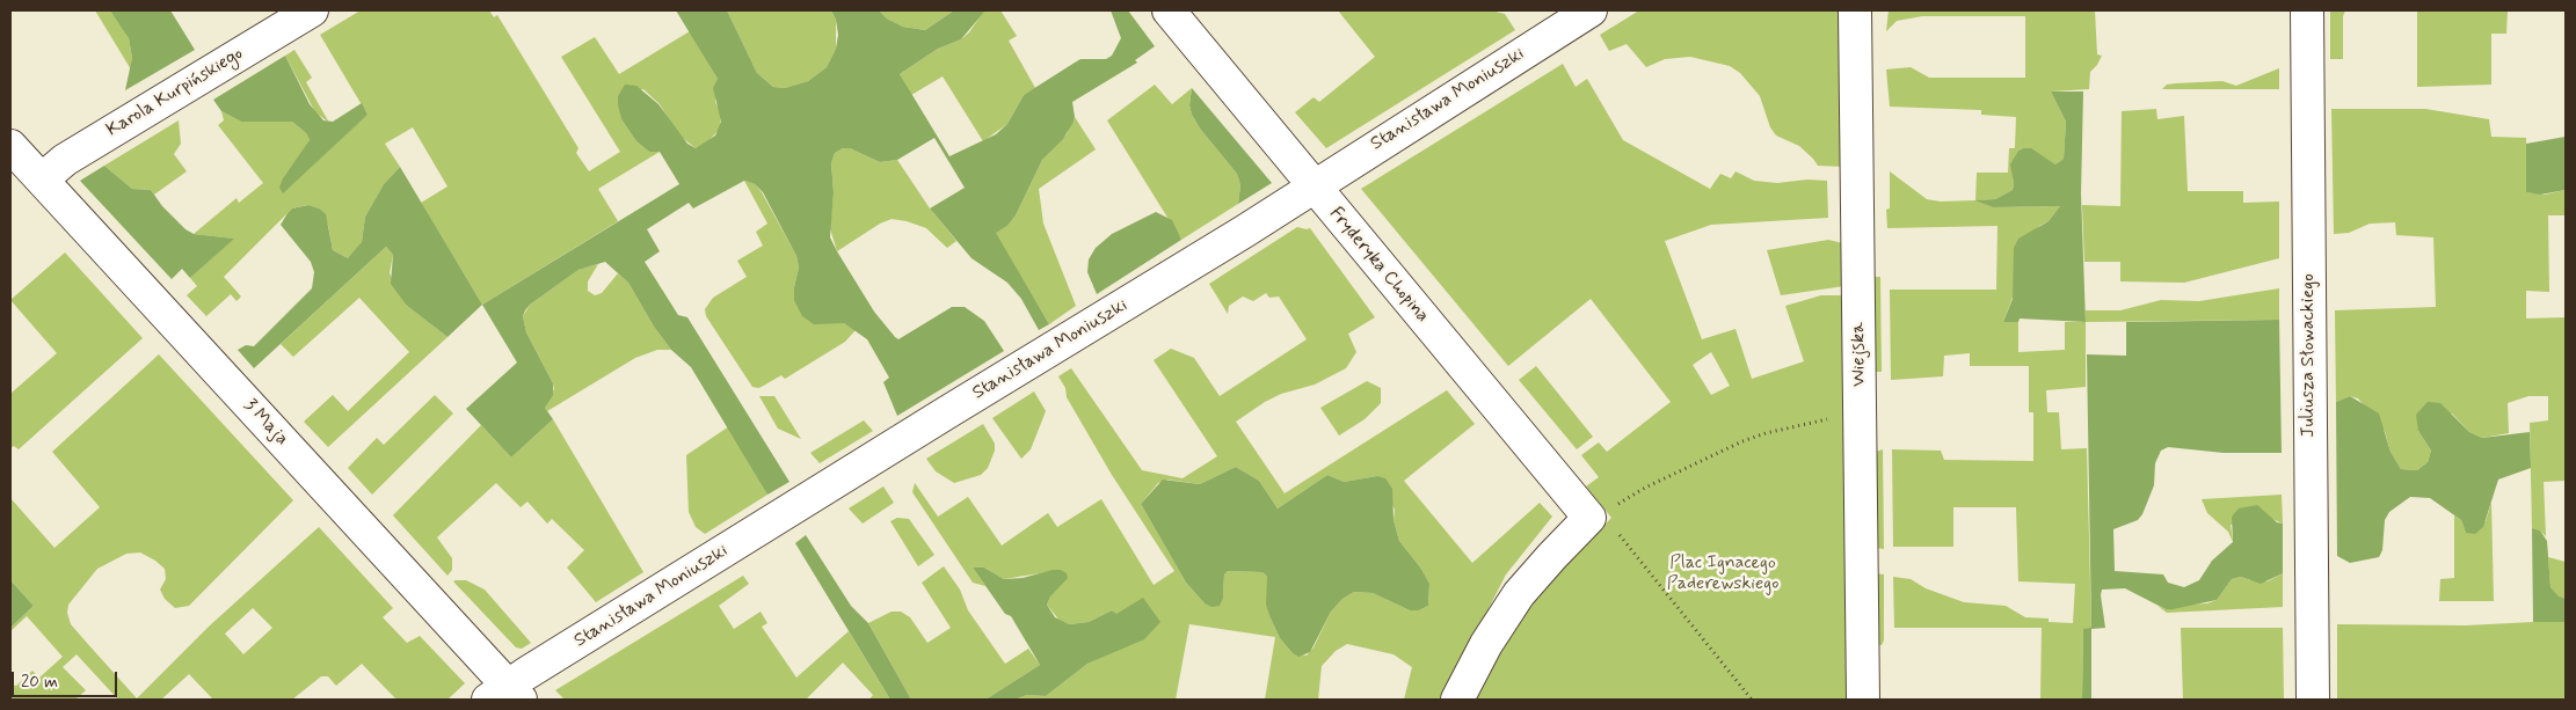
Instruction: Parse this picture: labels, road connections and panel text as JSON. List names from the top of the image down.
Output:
{
  "streets": {
    "street": [
      "Karola Kurpińskiego",
      "Stanisława Moniuszki",
      "Fryderyka Chopina",
      "Wiejska",
      "Juliusza Słowackiego",
      "3 Maja"
    ]
  },
  "crossings": [
    ["Karola Kurpińskiego", "3 Maja"],
    ["Stanisława Moniuszki", "Fryderyka Chopina"],
    ["Stanisława Moniuszki", "3 Maja"]
  ],
  "parks": ["Plac Ignacego Paderewskiego"],
  "scale_bar": "20 m"
}
